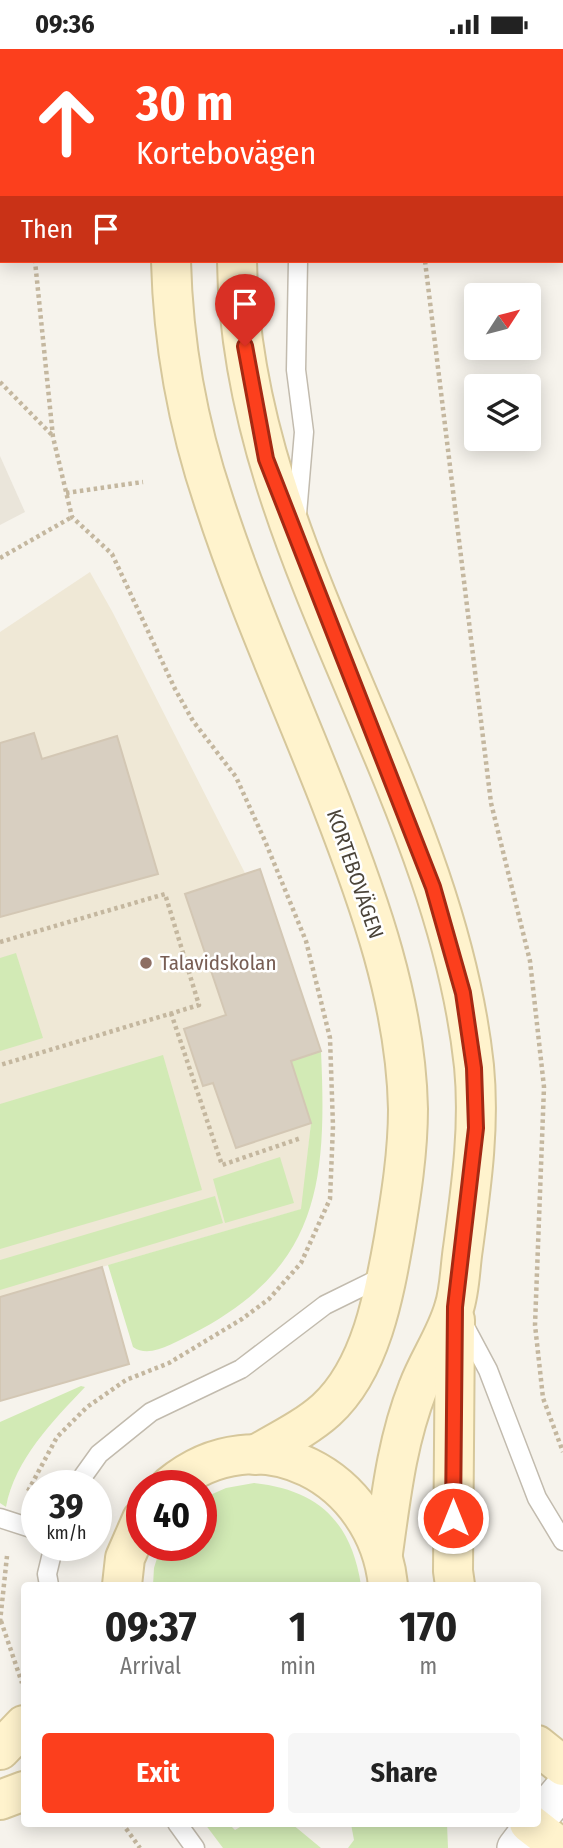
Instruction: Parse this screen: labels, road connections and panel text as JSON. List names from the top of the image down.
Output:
{
  "streets": {
    "street": ["KORTEBOVÄGEN"]
  },
  "places": ["Talavidskolan"],
  "north": "top right",
  "page": {
    "status": "09:36",
    "turn": ["30 m", "Kortebovägen"],
    "then": "Then",
    "speed": "39 km/h",
    "limit": "40",
    "eta": [
      "09:37",
      "Arrival",
      "1",
      "min",
      "170",
      "m"
    ],
    "buttons": ["Exit", "Share"]
  }
}
